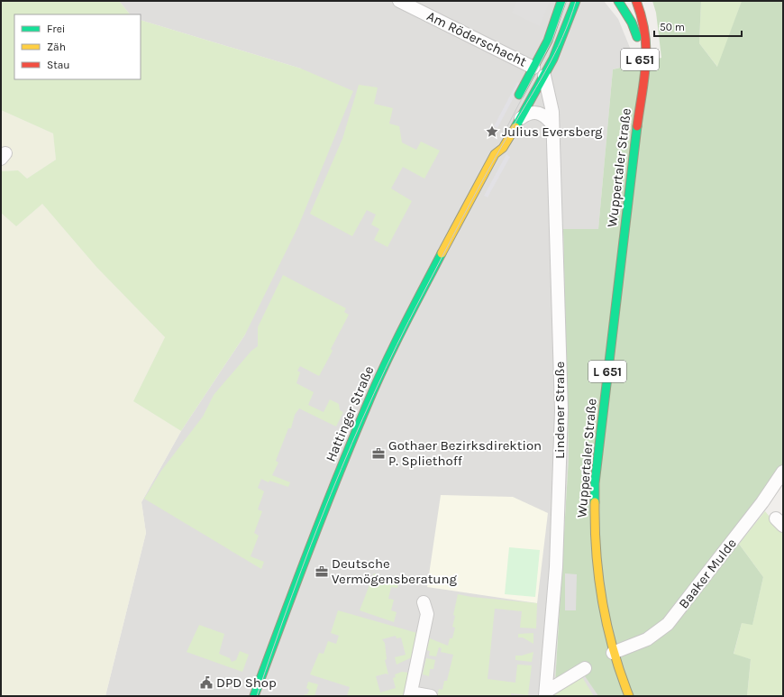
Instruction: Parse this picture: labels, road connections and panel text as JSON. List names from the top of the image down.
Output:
{
  "streets": {
    "street": [
      "Am Röderschacht",
      "L 651",
      "Wuppertaler Straße",
      "Lindener Straße",
      "Hattinger Straße",
      "Baaker Mulde"
    ]
  },
  "crossings": [
    ["Wuppertaler Straße", "Baaker Mulde"],
    ["Lindener Straße", "Hattinger Straße"]
  ],
  "places": {
    "place": ["Julius Eversberg"],
    "office": ["Gothaer Bezirksdirektion P. Spliethoff", "Deutsche Vermögensberatung"],
    "public building": ["DPD Shop"]
  },
  "legend": ["Frei", "Zäh", "Stau"],
  "scale_bar": "50 m"
}
